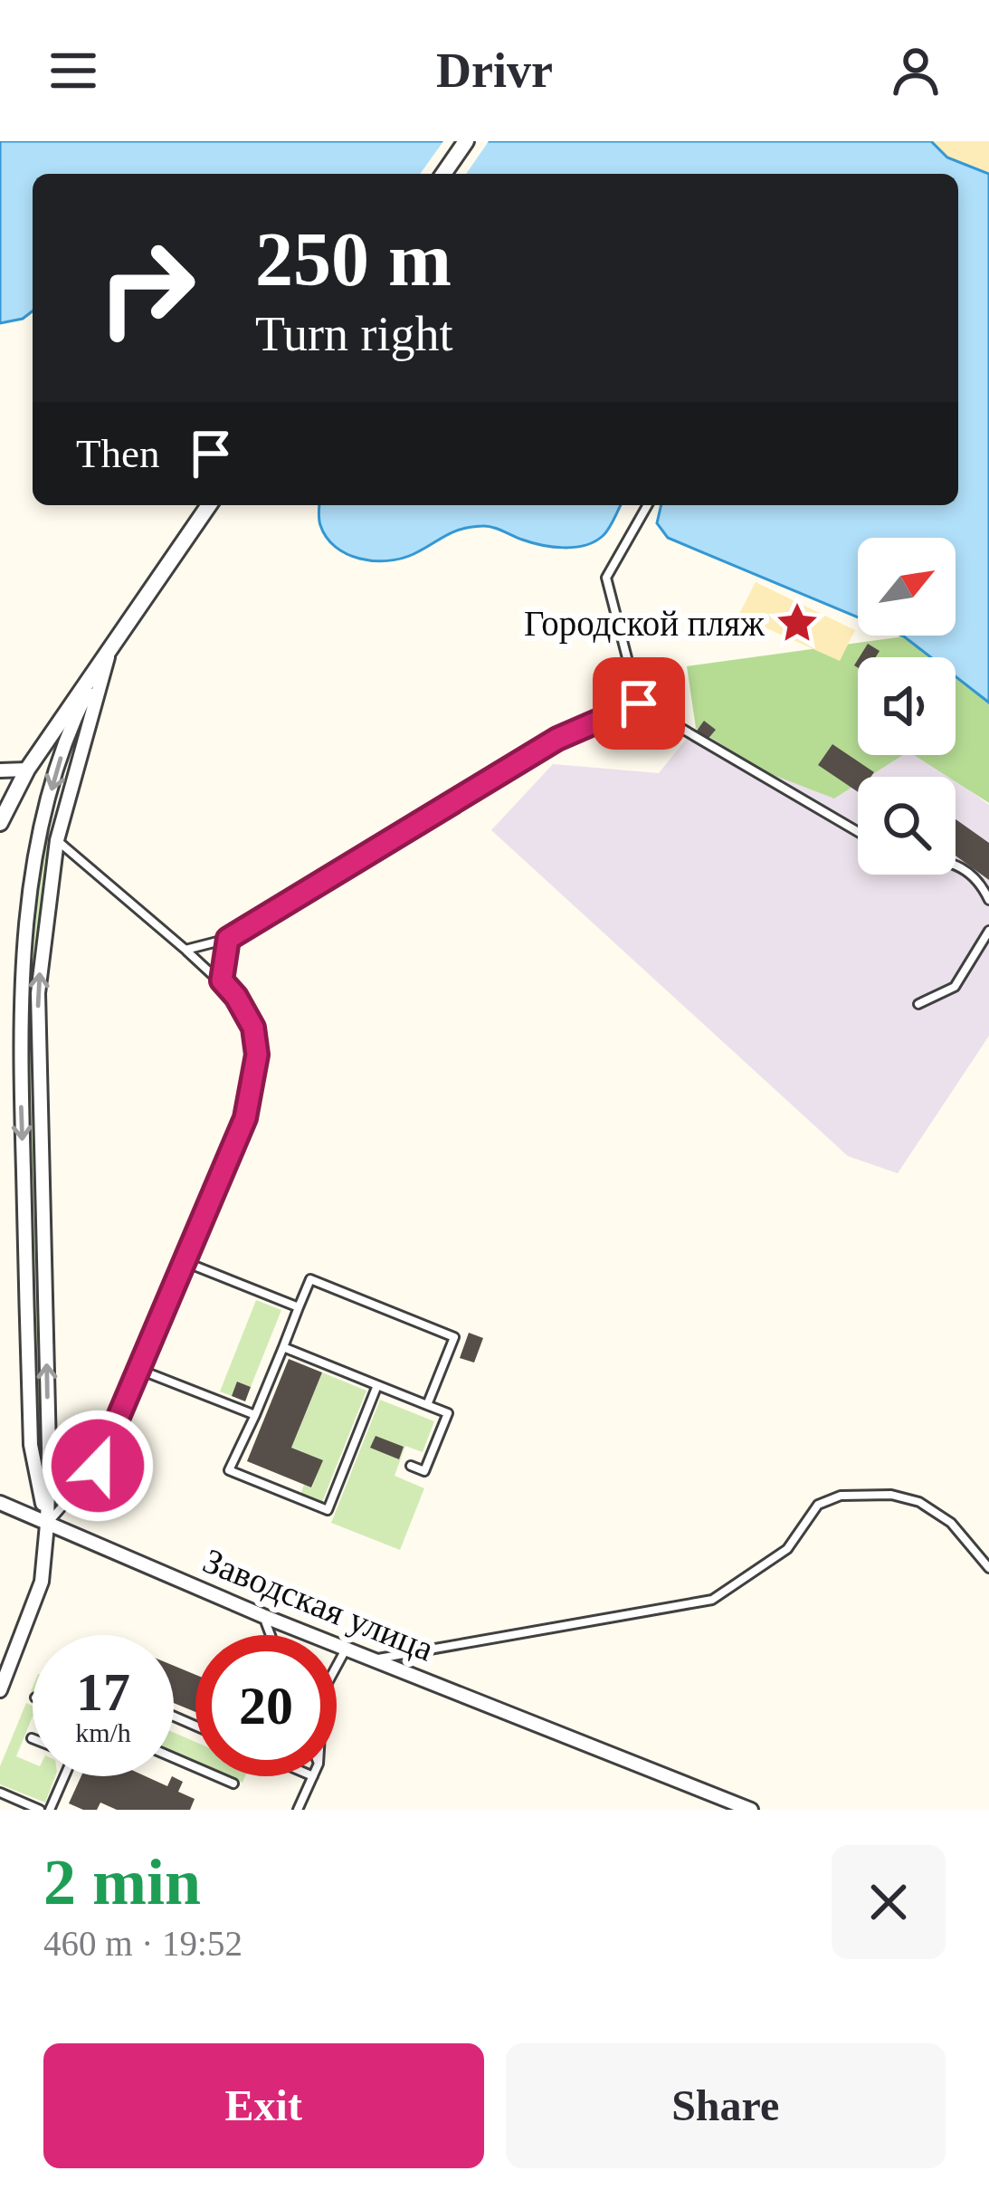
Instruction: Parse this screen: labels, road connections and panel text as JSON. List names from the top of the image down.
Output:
{
  "streets": {
    "street": ["Заводская улица"]
  },
  "places": {
    "place": ["Городской пляж"]
  },
  "north": "top right",
  "page": {
    "header": "Drivr",
    "turn": ["250 m", "Turn right"],
    "then": "Then",
    "speed": "17 km/h",
    "limit": "20",
    "heading": ["2 min", "460 m · 19:52"],
    "buttons": ["Exit", "Share"]
  }
}
